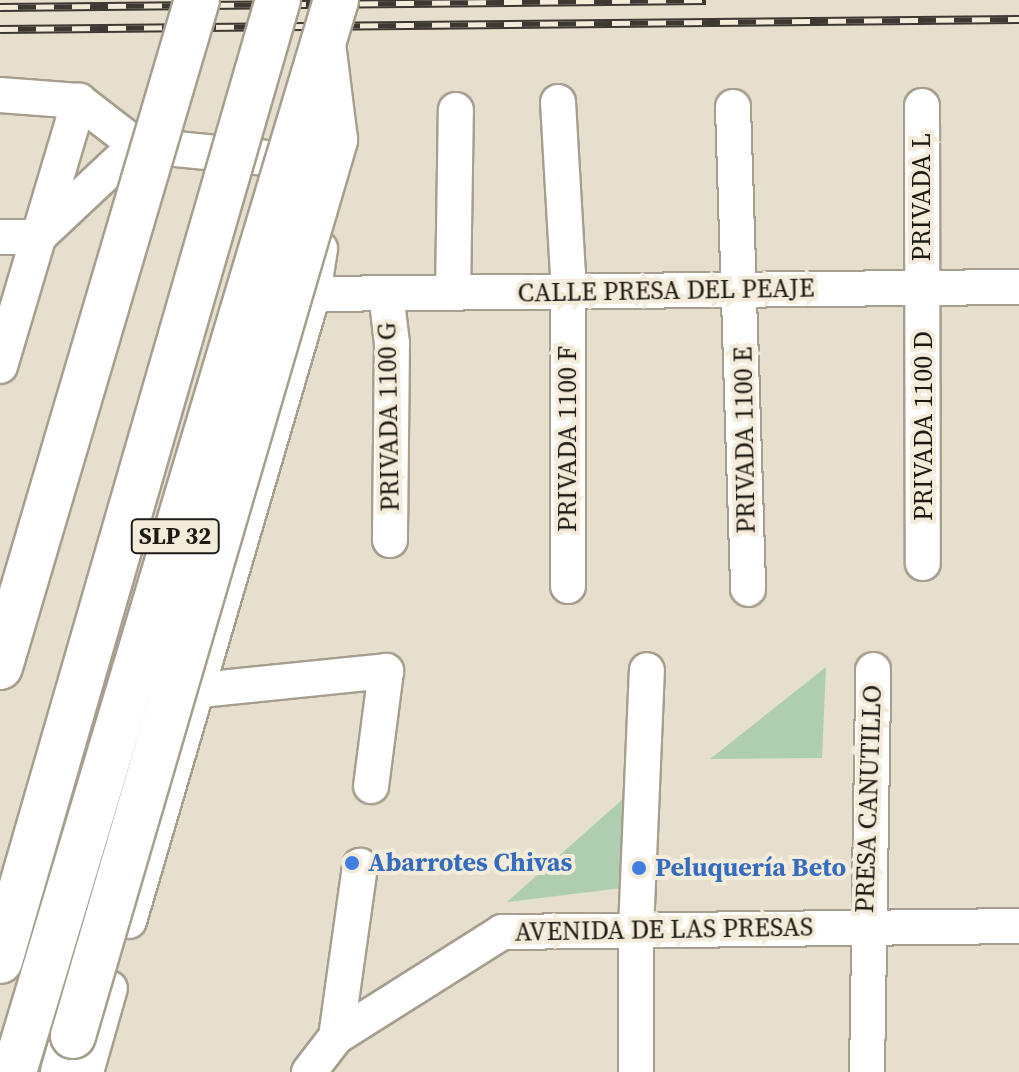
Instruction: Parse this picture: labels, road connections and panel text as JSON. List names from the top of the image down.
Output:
{
  "streets": {
    "main road": ["SLP 32"],
    "street": [
      "PRIVADA L",
      "CALLE PRESA DEL PEAJE",
      "PRIVADA 1100 G",
      "PRIVADA 1100 D",
      "PRIVADA 1100 F",
      "PRIVADA 1100 E",
      "PRESA CANUTILLO",
      "AVENIDA DE LAS PRESAS"
    ]
  },
  "crossings": [
    ["PRIVADA L", "CALLE PRESA DEL PEAJE"],
    ["PRIVADA L", "PRIVADA 1100 D"],
    ["CALLE PRESA DEL PEAJE", "PRIVADA 1100 G"],
    ["CALLE PRESA DEL PEAJE", "PRIVADA 1100 D"],
    ["CALLE PRESA DEL PEAJE", "PRIVADA 1100 F"],
    ["CALLE PRESA DEL PEAJE", "PRIVADA 1100 E"],
    ["PRESA CANUTILLO", "AVENIDA DE LAS PRESAS"]
  ],
  "places": ["Abarrotes Chivas", "Peluquería Beto"]
}
